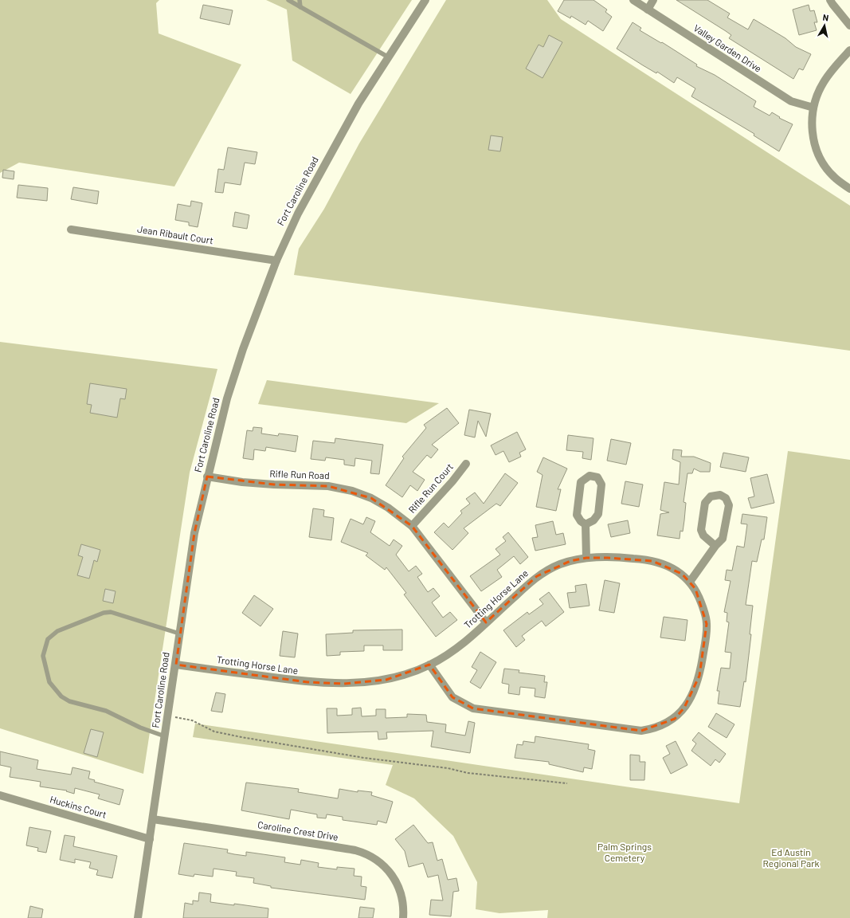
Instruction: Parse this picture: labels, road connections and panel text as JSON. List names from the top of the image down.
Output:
{
  "streets": {
    "street": [
      "Valley Garden Drive",
      "Fort Caroline Road",
      "Jean Ribault Court",
      "Rifle Run Road",
      "Rifle Run Court",
      "Trotting Horse Lane",
      "Huckins Court",
      "Caroline Crest Drive"
    ]
  },
  "crossings": [
    ["Fort Caroline Road", "Jean Ribault Court"],
    ["Fort Caroline Road", "Rifle Run Road"],
    ["Fort Caroline Road", "Trotting Horse Lane"],
    ["Fort Caroline Road", "Huckins Court"],
    ["Fort Caroline Road", "Caroline Crest Drive"],
    ["Rifle Run Road", "Rifle Run Court"],
    ["Rifle Run Road", "Trotting Horse Lane"]
  ],
  "parks": ["Palm Springs Cemetery", "Ed Austin Regional Park"],
  "north": "top"
}
